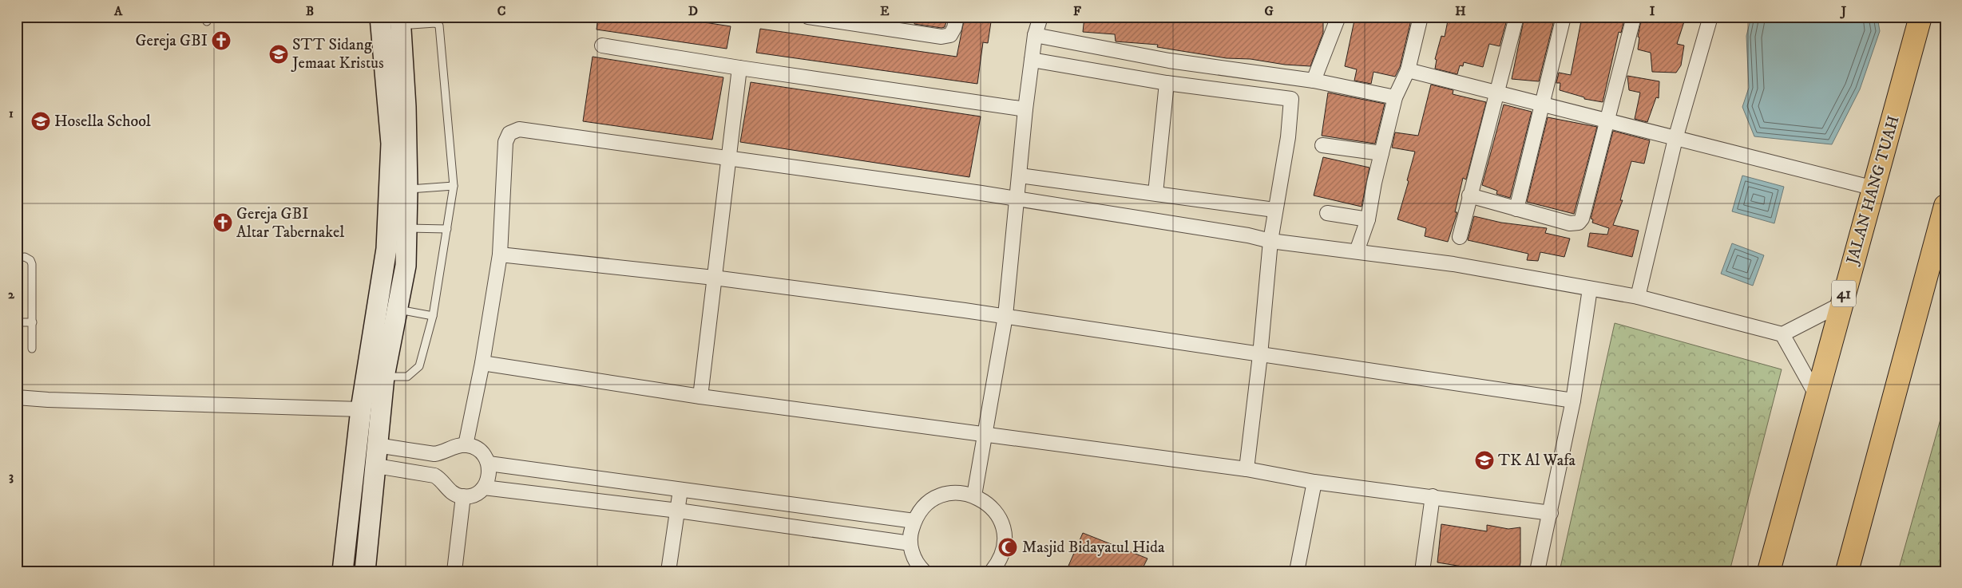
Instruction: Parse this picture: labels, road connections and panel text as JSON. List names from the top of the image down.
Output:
{
  "streets": {
    "highway": ["JALAN HANG TUAH", "41"]
  },
  "places": {
    "church": ["Gereja GBI", "Gereja GBI Altar Tabernakel"],
    "school or university": ["STT Sidang Jemaat Kristus", "Hosella School", "TK Al Wafa"],
    "mosque": ["Masjid Bidayatul Hida"]
  },
  "grid": {
    "columns": [
      "A",
      "B",
      "C",
      "D",
      "E",
      "F",
      "G",
      "H",
      "I",
      "J"
    ],
    "rows": ["1", "2", "3"]
  }
}
